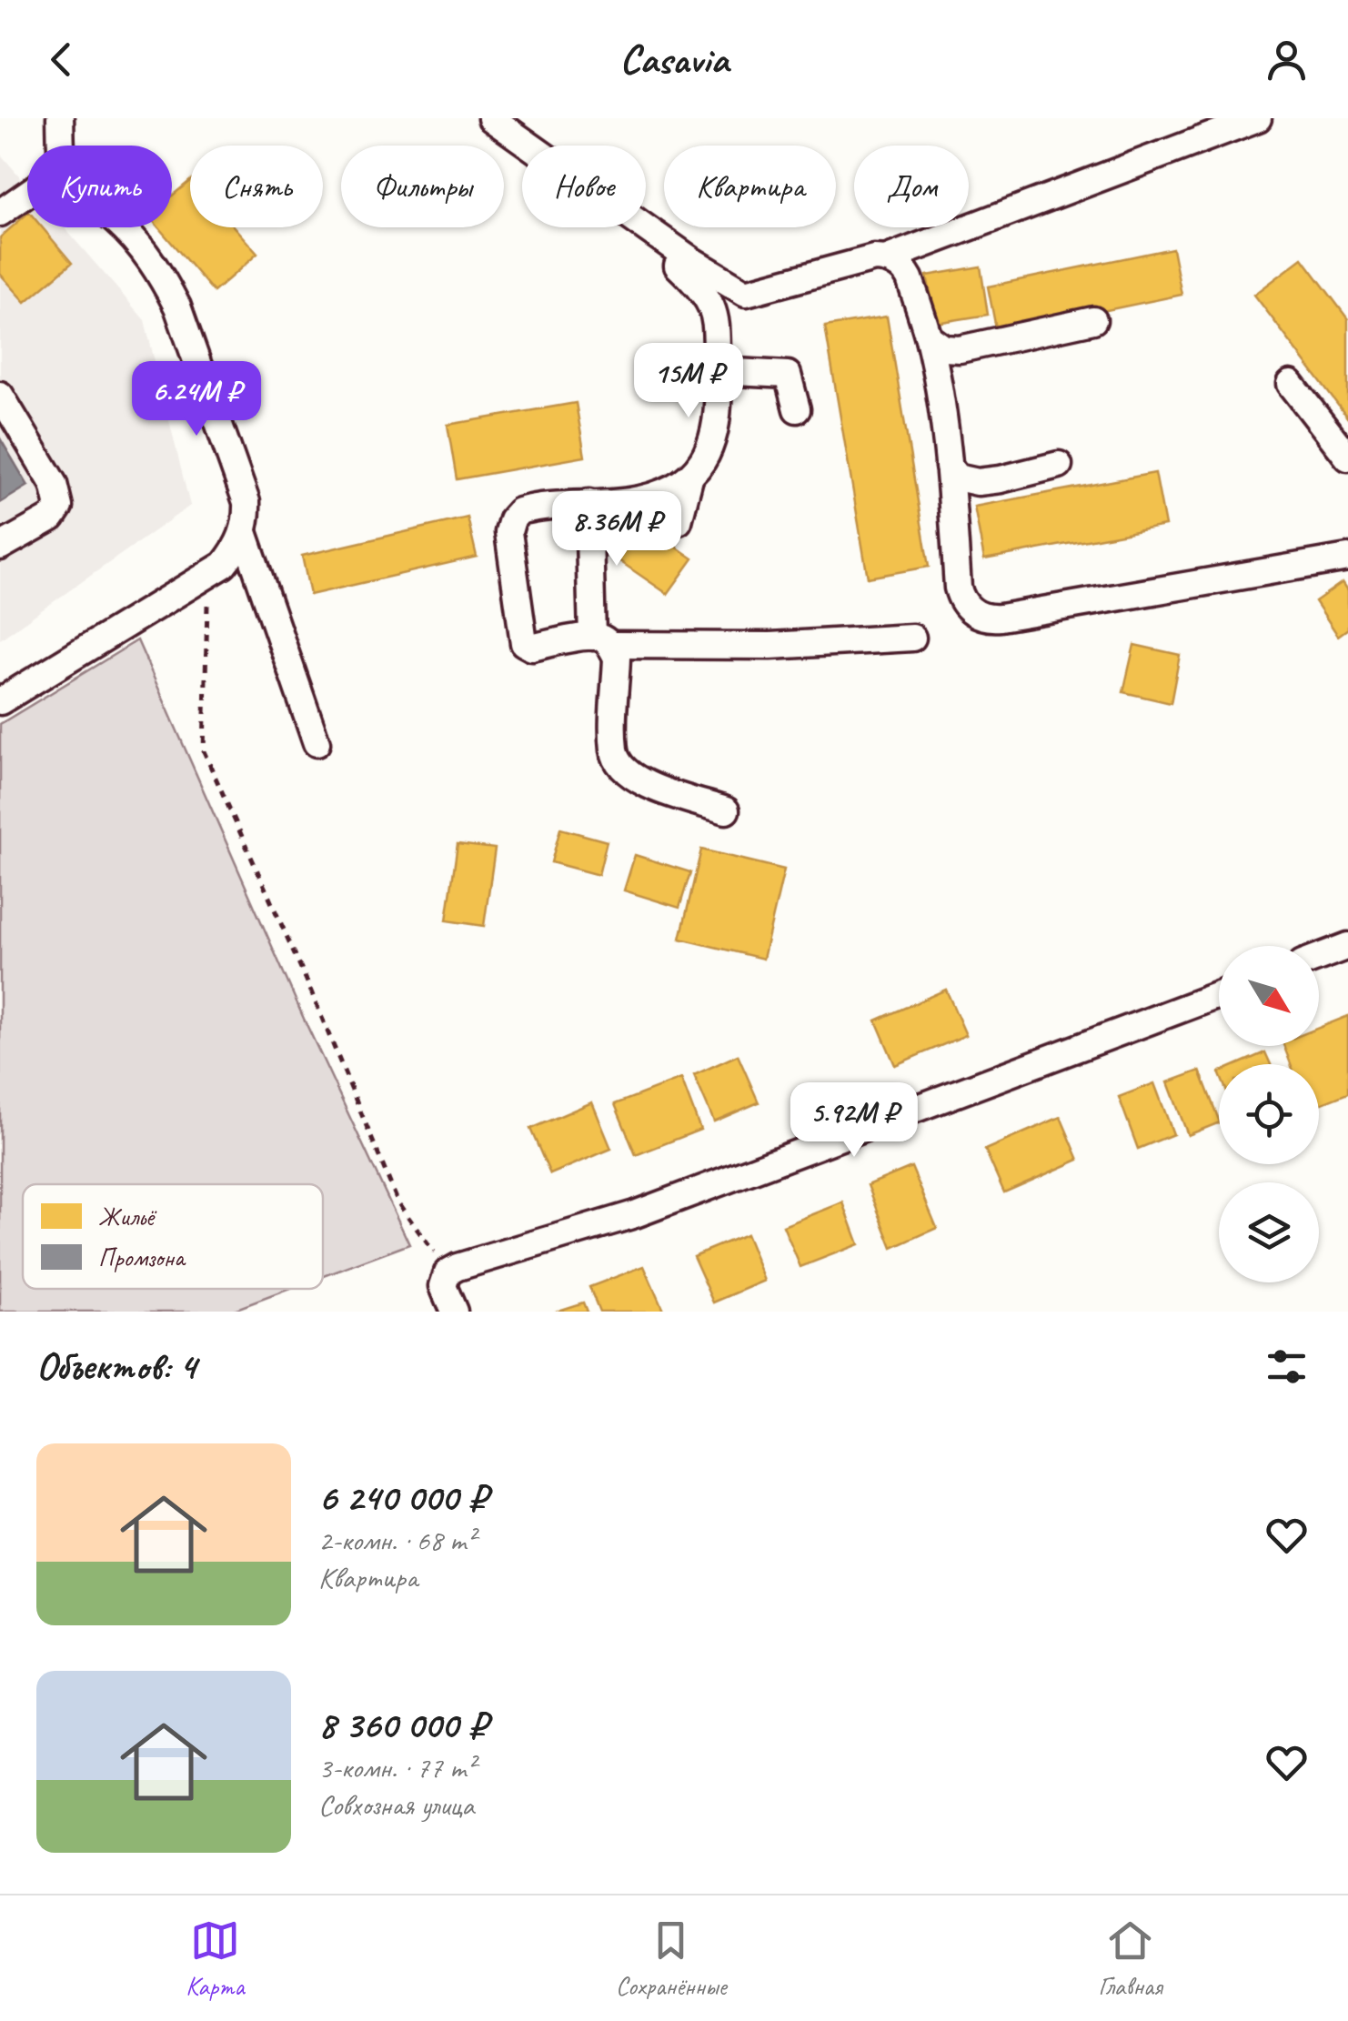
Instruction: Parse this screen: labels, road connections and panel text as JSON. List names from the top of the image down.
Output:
{
  "legend": ["Жильё", "Промзона"],
  "north": "bottom right",
  "page": {
    "header": "Casavia",
    "chip": [
      "Купить",
      "Снять",
      "Фильтры",
      "Новое",
      "Квартира",
      "Дом"
    ],
    "price": [
      "15M ₽",
      "6.24M ₽",
      "8.36M ₽",
      "5.92M ₽"
    ],
    "heading": "Объектов: 4",
    "list": [
      {
        "name": "6 240 000 ₽",
        "note": "2-комн. · 68 m² · Квартира"
      },
      {
        "name": "8 360 000 ₽",
        "note": "3-комн. · 77 m² · Совхозная улица"
      }
    ],
    "tabs": ["Карта", "Сохранённые", "Главная"]
  }
}
